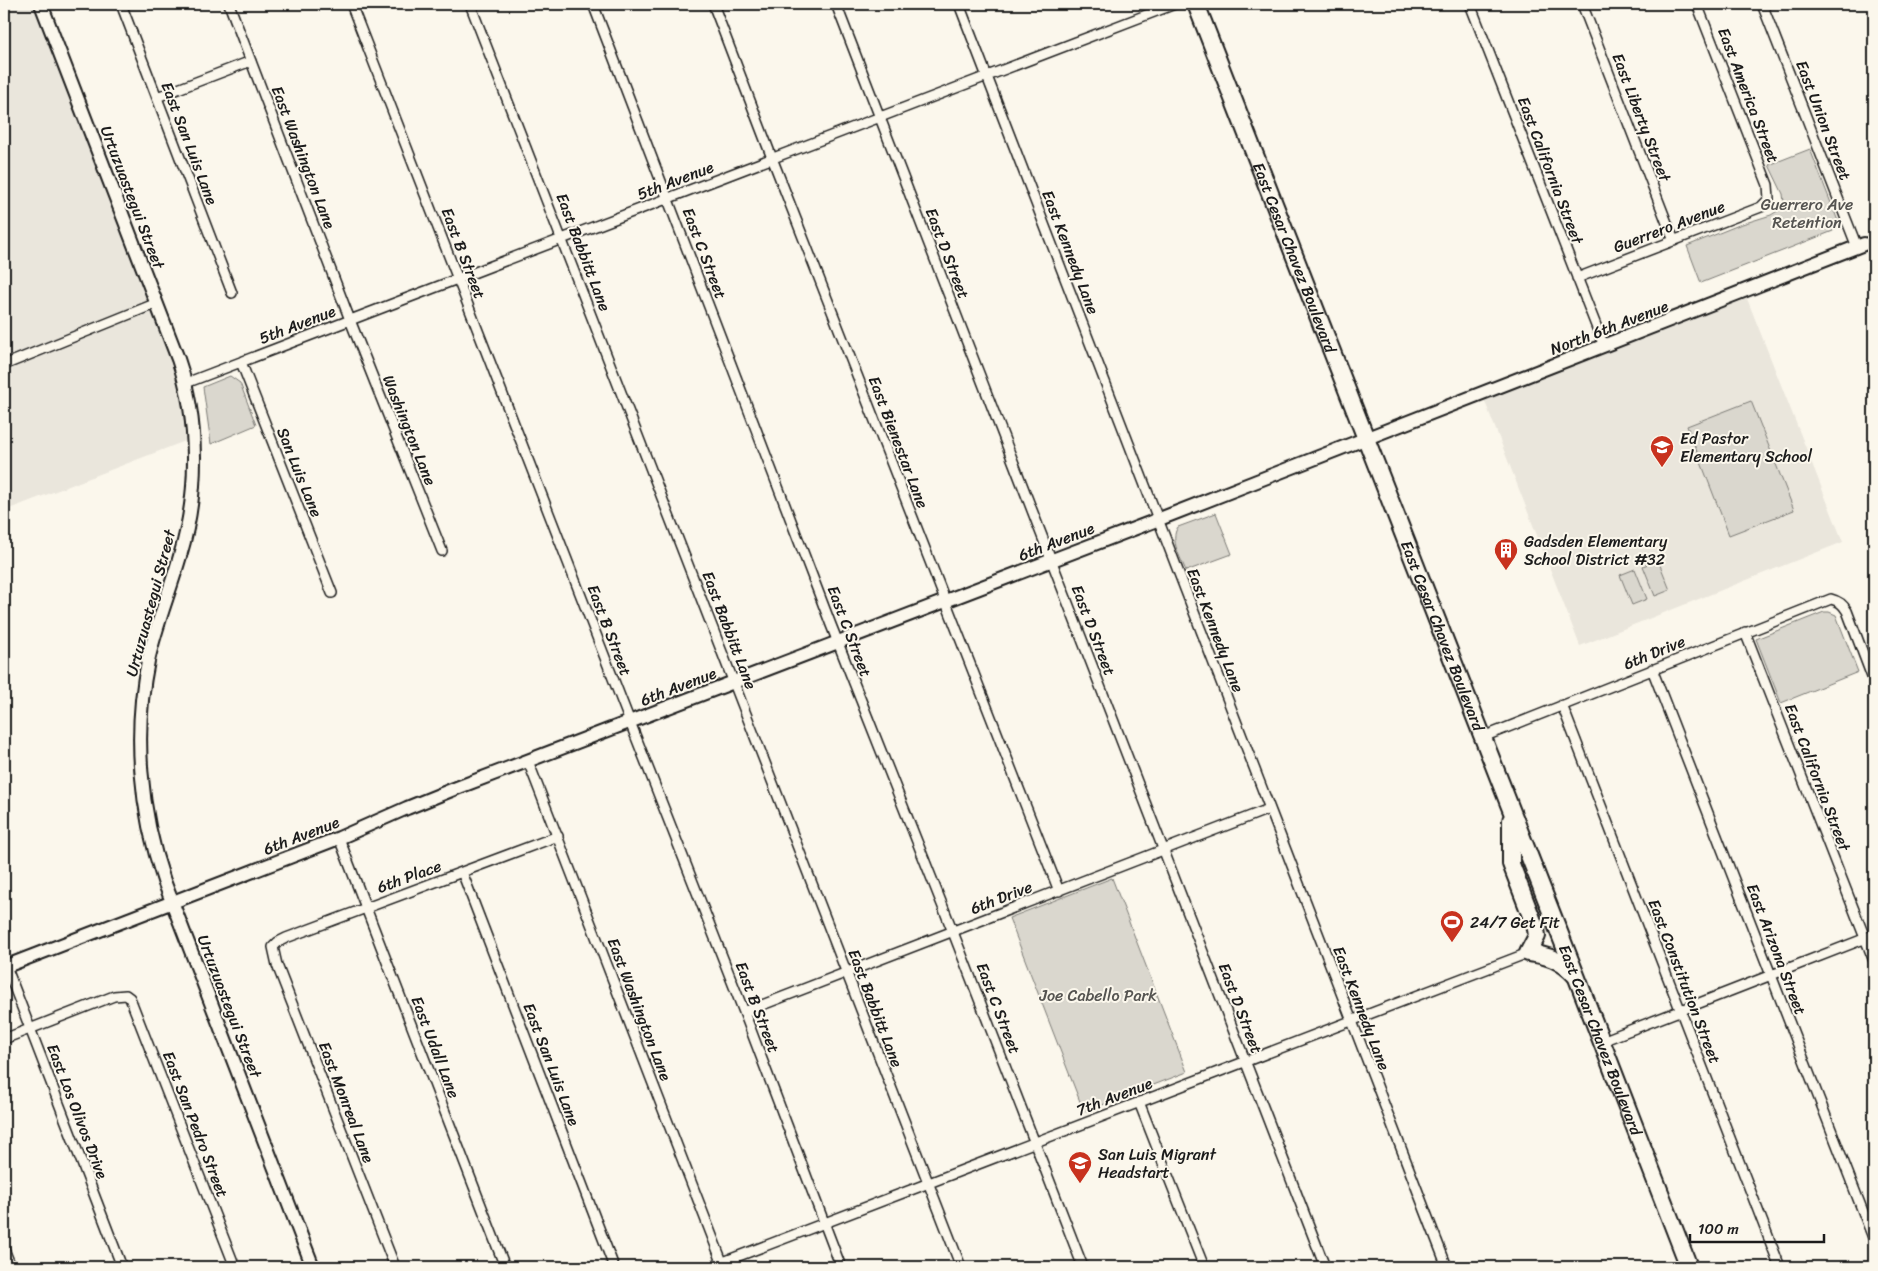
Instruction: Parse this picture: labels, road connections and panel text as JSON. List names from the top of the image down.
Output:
{
  "streets": {
    "highway": ["East Cesar Chavez Boulevard"],
    "street": [
      "East America Street",
      "East Liberty Street",
      "East Union Street",
      "East San Luis Lane",
      "East Washington Lane",
      "East California Street",
      "5th Avenue",
      "Urtuzuastegui Street",
      "Guerrero Avenue",
      "East Babbitt Lane",
      "East Kennedy Lane",
      "East B Street",
      "East C Street",
      "East D Street",
      "North 6th Avenue",
      "Washington Lane",
      "East Bienestar Lane",
      "San Luis Lane",
      "6th Avenue",
      "6th Drive",
      "6th Place",
      "East Arizona Street",
      "East Constitution Street",
      "East Udall Lane",
      "7th Avenue",
      "East Monreal Lane",
      "East Los Olivos Drive",
      "East San Pedro Street"
    ]
  },
  "crossings": [
    ["East America Street", "Guerrero Avenue"],
    ["East Liberty Street", "Guerrero Avenue"],
    ["East Union Street", "North 6th Avenue"],
    ["East San Luis Lane", "6th Place"],
    ["East Washington Lane", "5th Avenue"],
    ["East Washington Lane", "Washington Lane"],
    ["East Washington Lane", "6th Avenue"],
    ["East Washington Lane", "6th Place"],
    ["East Washington Lane", "7th Avenue"],
    ["East California Street", "Guerrero Avenue"],
    ["East California Street", "North 6th Avenue"],
    ["East California Street", "6th Drive"],
    ["5th Avenue", "Urtuzuastegui Street"],
    ["5th Avenue", "East Babbitt Lane"],
    ["5th Avenue", "East Kennedy Lane"],
    ["5th Avenue", "East B Street"],
    ["5th Avenue", "East C Street"],
    ["5th Avenue", "East D Street"],
    ["5th Avenue", "Washington Lane"],
    ["5th Avenue", "East Bienestar Lane"],
    ["5th Avenue", "San Luis Lane"],
    ["Urtuzuastegui Street", "6th Avenue"],
    ["East Babbitt Lane", "6th Avenue"],
    ["East Babbitt Lane", "6th Drive"],
    ["East Babbitt Lane", "7th Avenue"],
    ["East Kennedy Lane", "6th Avenue"],
    ["East Kennedy Lane", "6th Drive"],
    ["East Kennedy Lane", "7th Avenue"],
    ["East B Street", "6th Avenue"],
    ["East B Street", "6th Drive"],
    ["East B Street", "7th Avenue"],
    ["East C Street", "6th Avenue"],
    ["East C Street", "6th Drive"],
    ["East C Street", "7th Avenue"],
    ["East D Street", "6th Avenue"],
    ["East D Street", "6th Drive"],
    ["East D Street", "7th Avenue"],
    ["East Cesar Chavez Boulevard", "North 6th Avenue"],
    ["East Cesar Chavez Boulevard", "6th Avenue"],
    ["East Cesar Chavez Boulevard", "6th Drive"],
    ["North 6th Avenue", "6th Avenue"],
    ["East Bienestar Lane", "6th Avenue"],
    ["East Bienestar Lane", "6th Drive"],
    ["6th Avenue", "East Udall Lane"],
    ["6th Avenue", "East Los Olivos Drive"],
    ["6th Drive", "East Arizona Street"],
    ["6th Drive", "East Constitution Street"],
    ["6th Place", "East Udall Lane"],
    ["6th Place", "East Monreal Lane"],
    ["East Los Olivos Drive", "East San Pedro Street"]
  ],
  "parks": ["Guerrero Ave Retention", "Joe Cabello Park"],
  "places": {
    "school or university": ["Ed Pastor Elementary School", "San Luis Migrant Headstart"],
    "building": ["Gadsden Elementary School District #32"],
    "sports": ["24/7 Get Fit"]
  },
  "scale_bar": "100 m"
}
